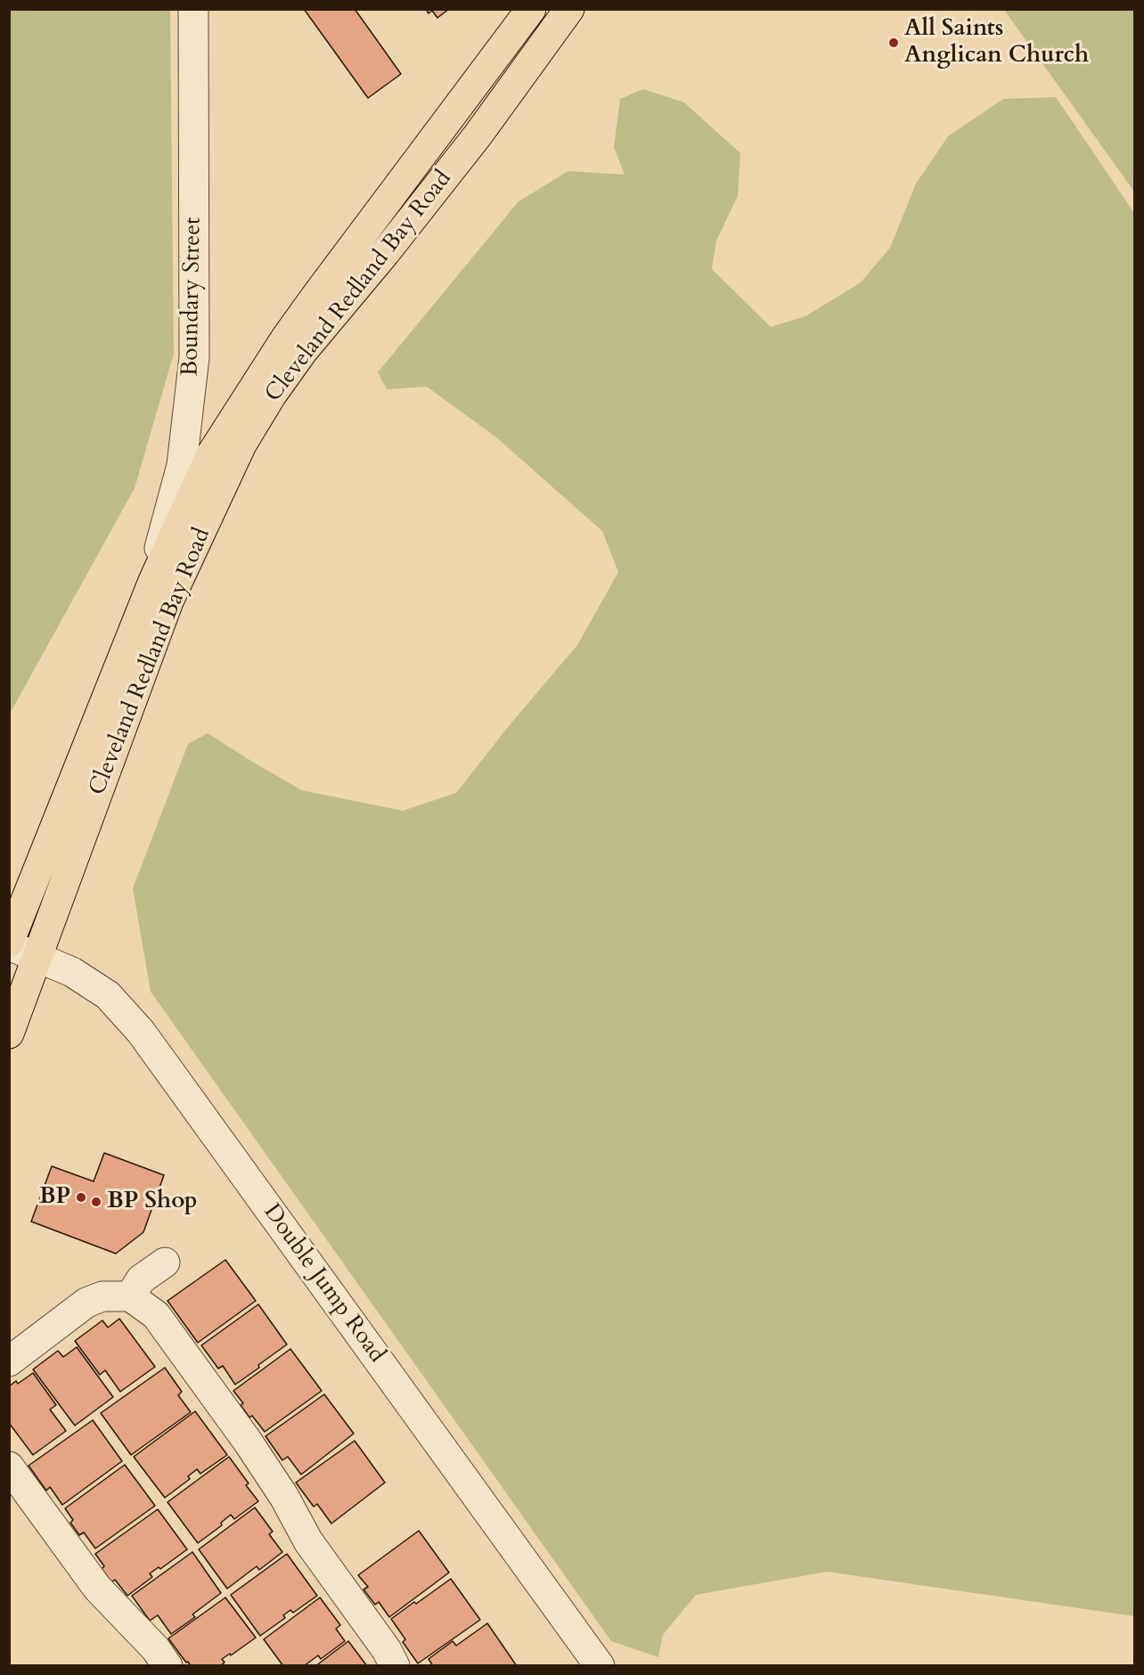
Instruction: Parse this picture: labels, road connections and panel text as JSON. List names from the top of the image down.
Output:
{
  "streets": {
    "highway": ["Cleveland Redland Bay Road"],
    "street": ["Boundary Street", "Double Jump Road"]
  },
  "crossings": [
    ["Cleveland Redland Bay Road", "Boundary Street"],
    ["Cleveland Redland Bay Road", "Double Jump Road"]
  ],
  "places": ["All Saints Anglican Church", "BP", "BP Shop"]
}
